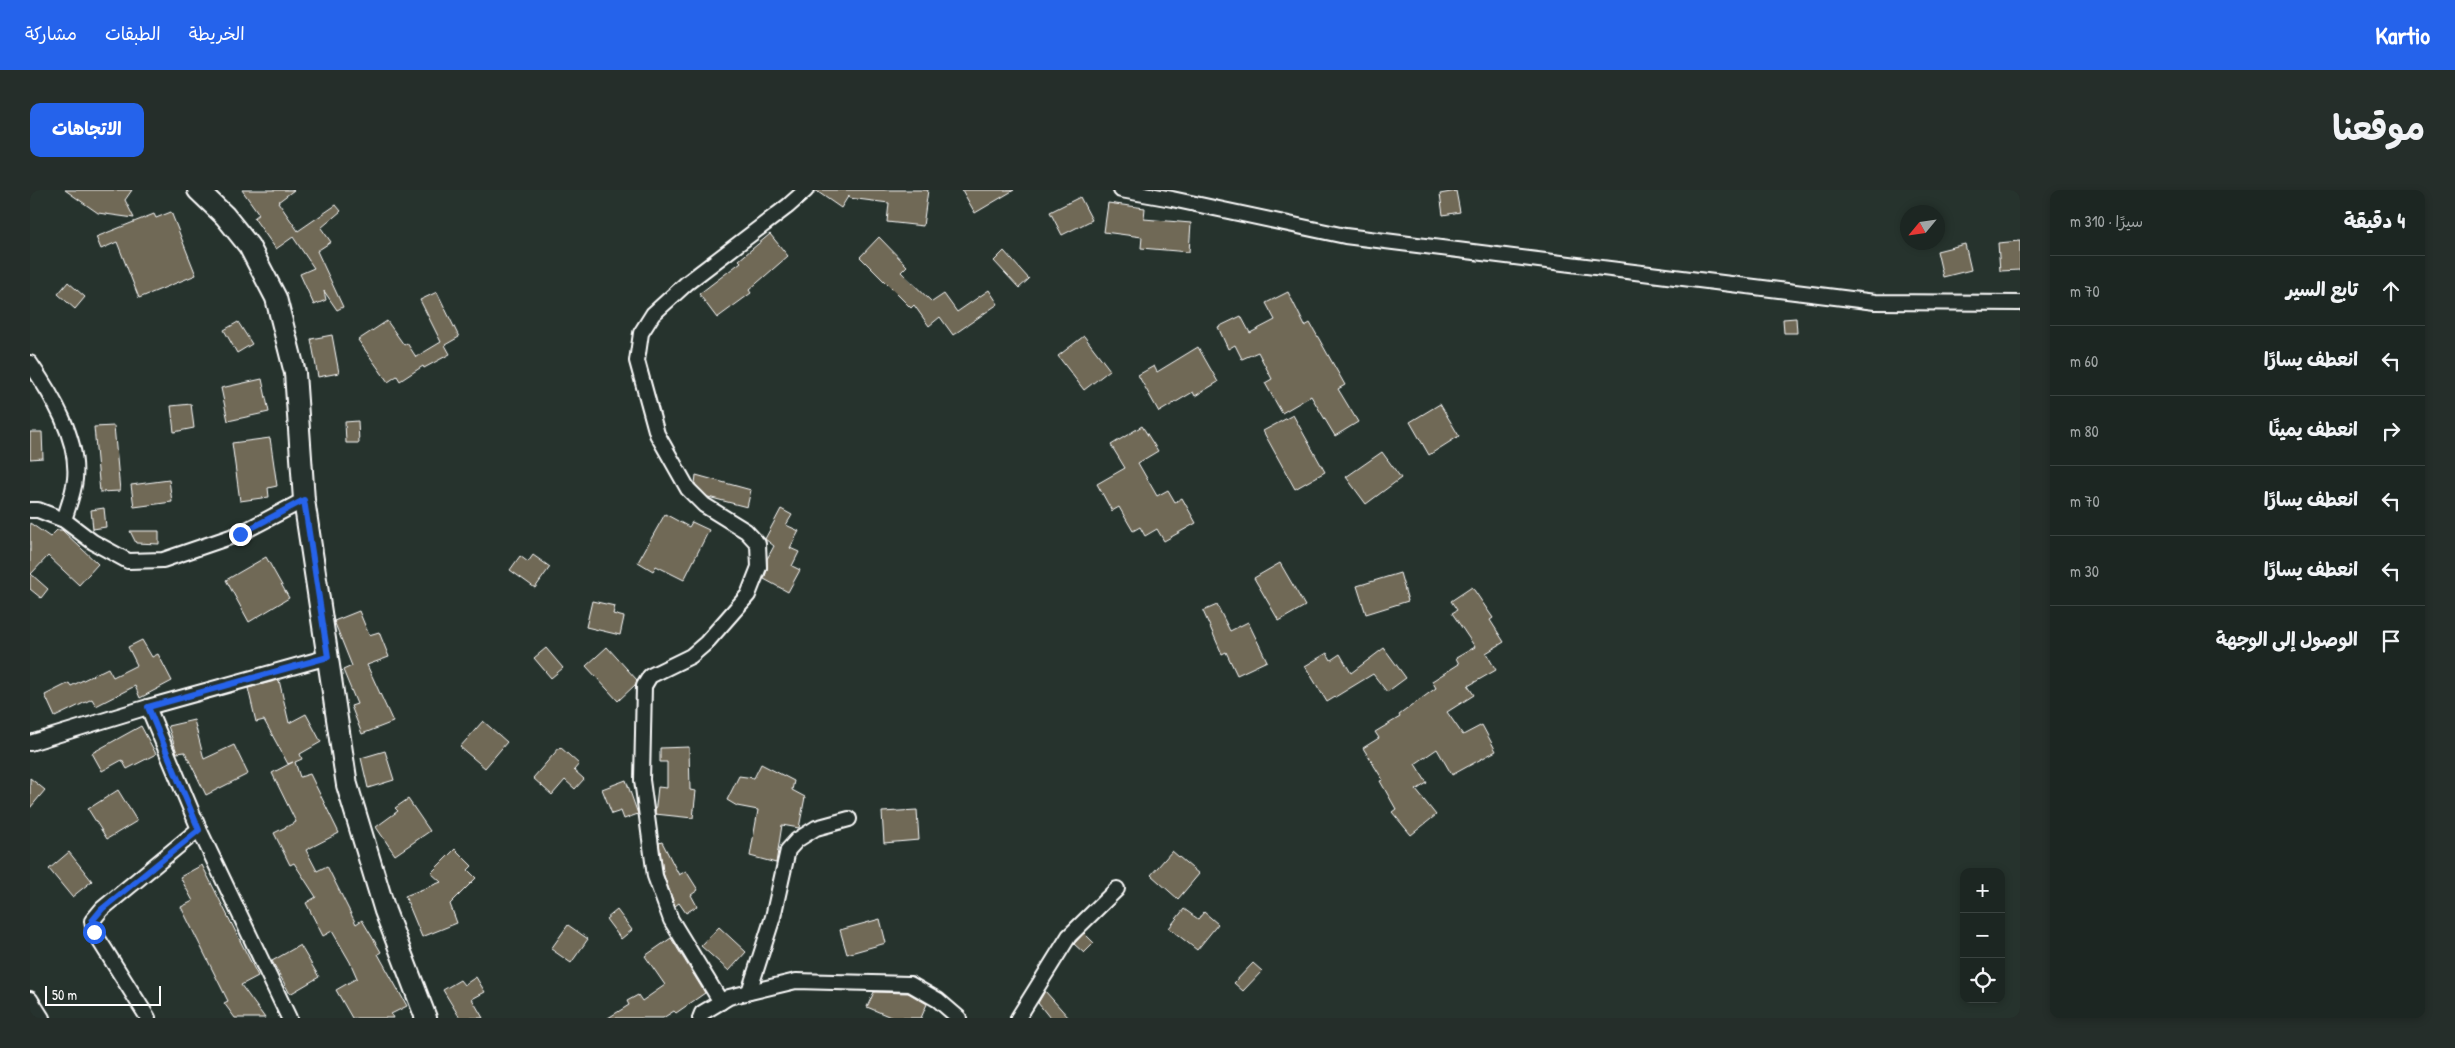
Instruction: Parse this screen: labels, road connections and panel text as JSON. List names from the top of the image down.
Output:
{
  "scale_bar": "50 m",
  "north": "bottom left",
  "page": {
    "header": "Kartio",
    "nav": ["الخريطة", "الطبقات", "مشاركة"],
    "title": "موقعنا",
    "buttons": "الاتجاهات",
    "heading": ["4 دقيقة", "سيرًا · 310 m"],
    "list": [
      ["تابع السير", "70 m"],
      ["انعطف يسارًا", "60 m"],
      ["انعطف يمينًا", "80 m"],
      ["انعطف يسارًا", "70 m"],
      ["انعطف يسارًا", "30 m"],
      "الوصول إلى الوجهة"
    ],
    "map_buttons": ["+", "−"],
    "scale": "50 m"
  }
}
